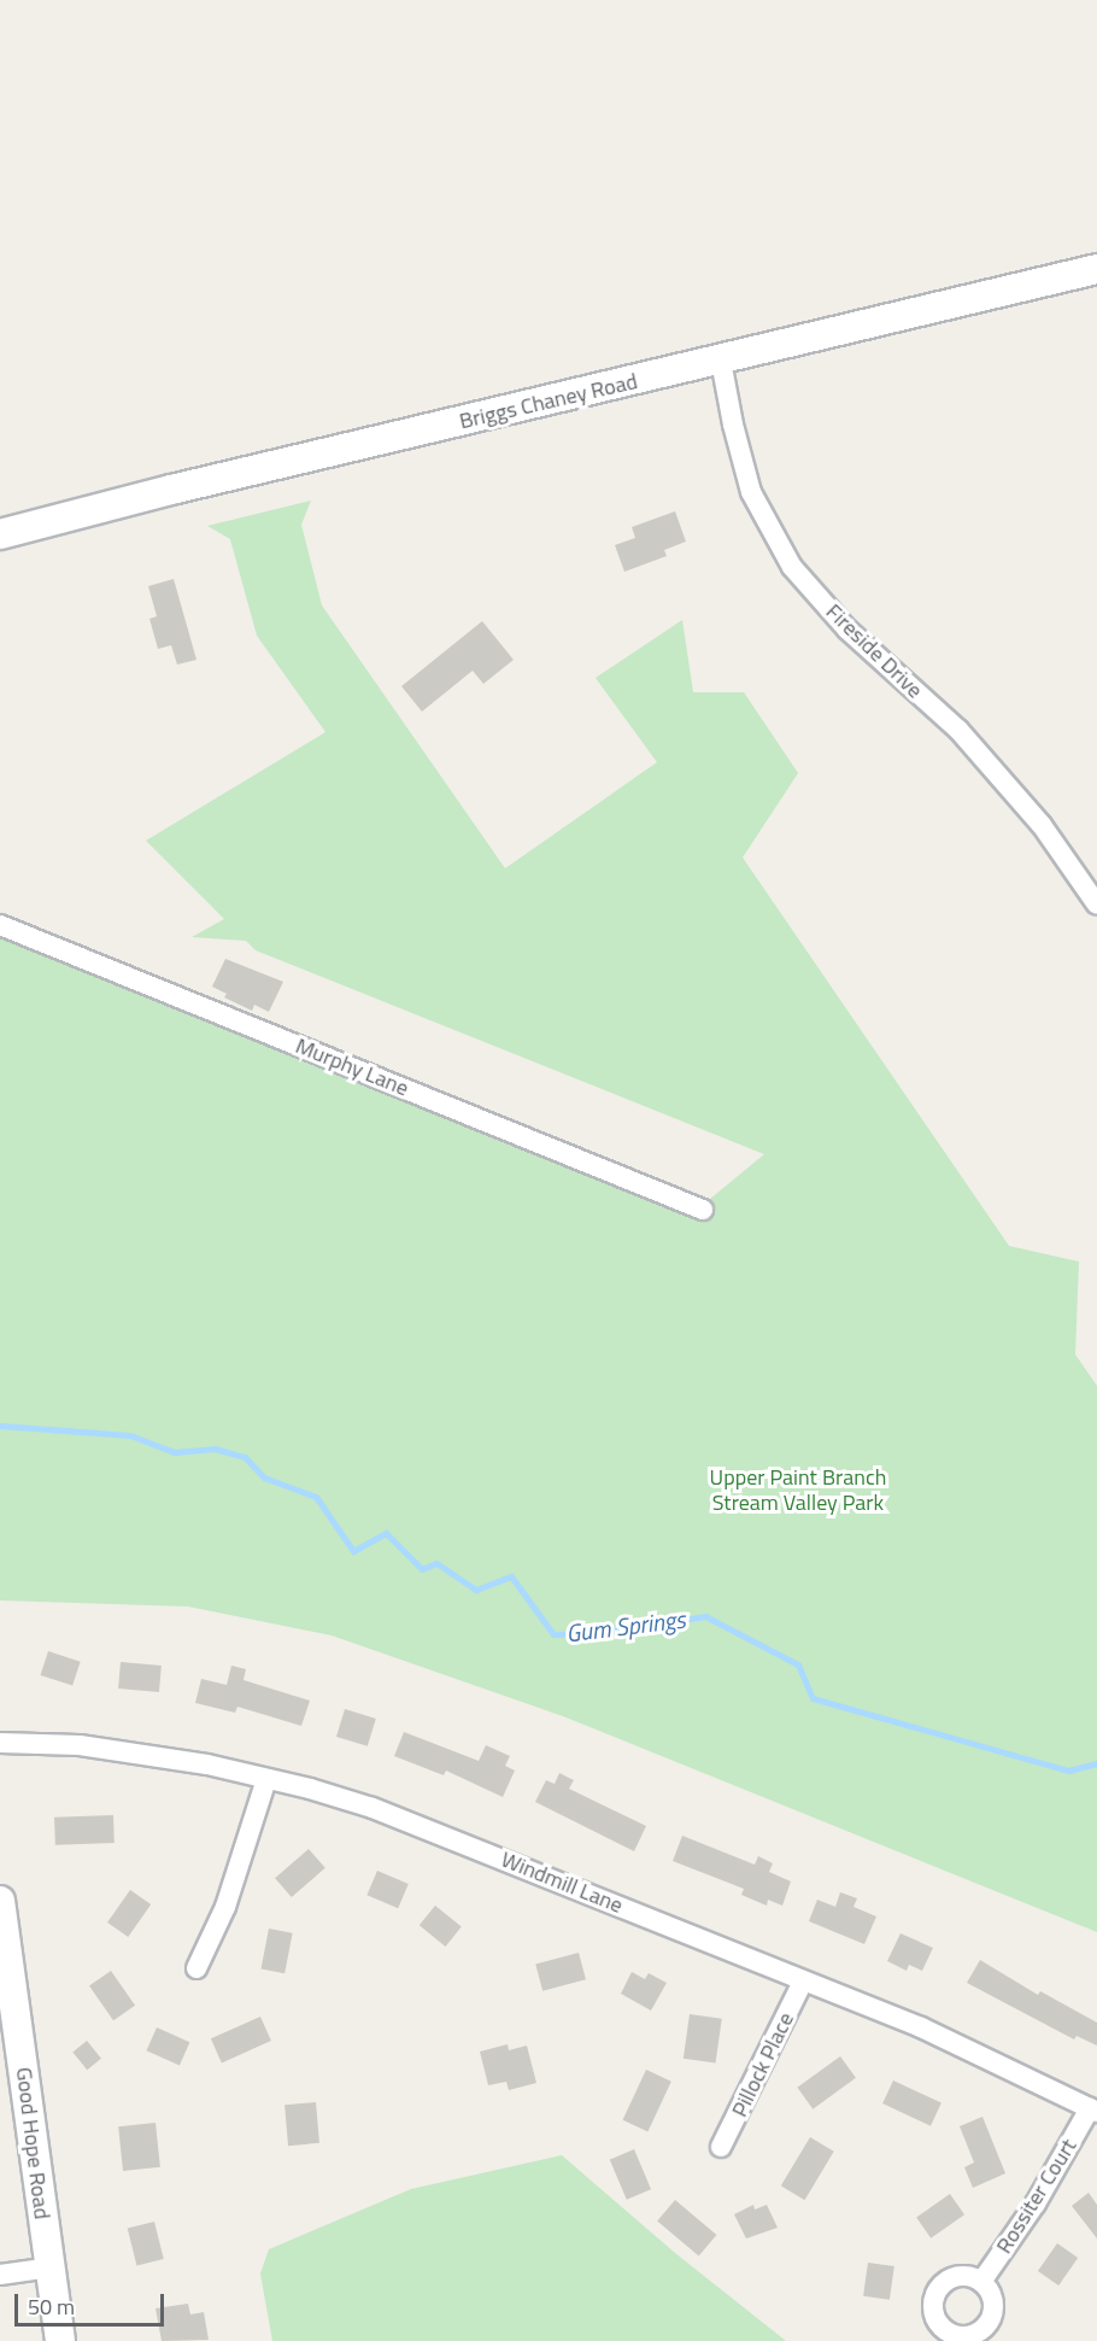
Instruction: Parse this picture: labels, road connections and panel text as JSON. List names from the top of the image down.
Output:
{
  "streets": {
    "main road": ["Briggs Chaney Road", "Good Hope Road"],
    "street": [
      "Fireside Drive",
      "Murphy Lane",
      "Windmill Lane",
      "Pillock Place",
      "Rossiter Court"
    ]
  },
  "crossings": [
    ["Briggs Chaney Road", "Fireside Drive"],
    ["Windmill Lane", "Pillock Place"],
    ["Windmill Lane", "Rossiter Court"]
  ],
  "water": ["Gum Springs"],
  "parks": ["Upper Paint Branch Stream Valley Park"],
  "scale_bar": "50 m"
}
